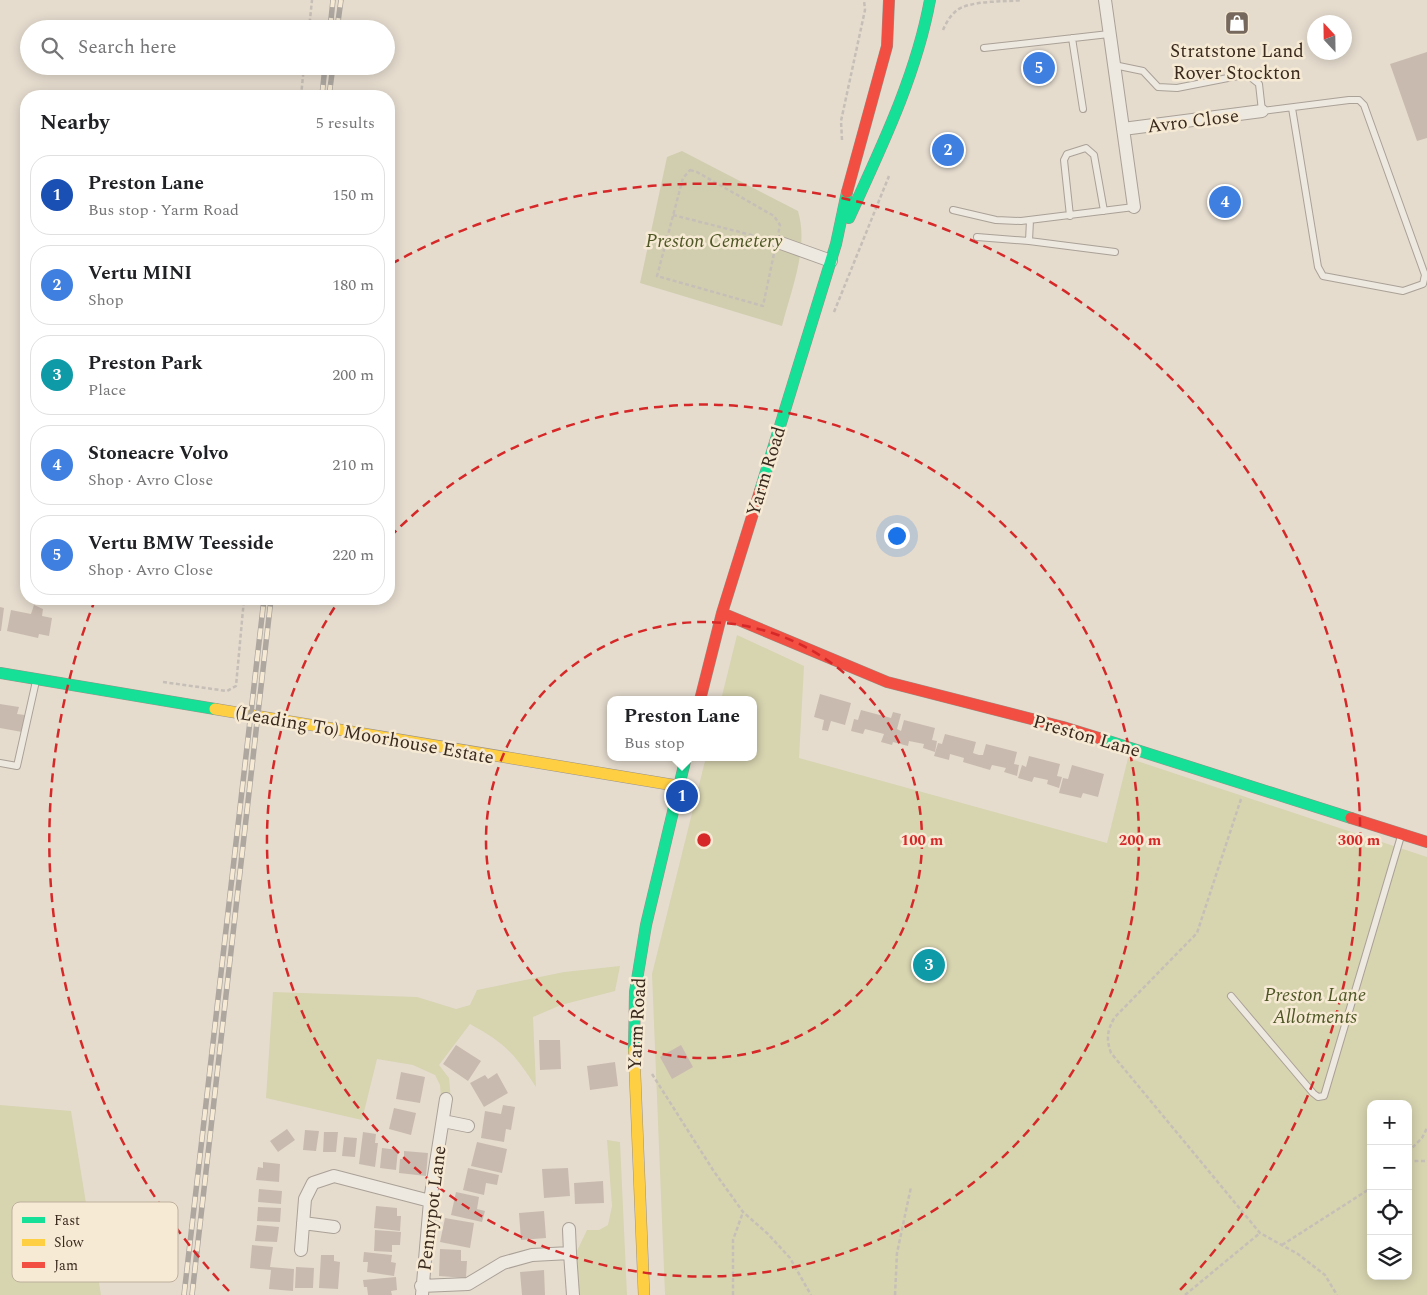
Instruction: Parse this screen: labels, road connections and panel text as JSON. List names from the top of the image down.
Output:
{
  "streets": {
    "main road": ["Yarm Road", "(Leading To) Moorhouse Estate", "Preston Lane"],
    "street": ["Avro Close", "Pennypot Lane"]
  },
  "crossings": [
    ["Yarm Road", "(Leading To) Moorhouse Estate"],
    ["Yarm Road", "Preston Lane"]
  ],
  "parks": ["Preston Cemetery", "Preston Lane Allotments"],
  "places": {
    "shop": ["Stratstone Land Rover Stockton"]
  },
  "legend": ["Fast", "Slow", "Jam"],
  "north": "top",
  "page": {
    "search": "Search here",
    "pins": [
      "5",
      "2",
      "4",
      "1",
      "3"
    ],
    "heading": ["Nearby", "5 results"],
    "list": [
      {
        "mark": "1",
        "name": "Preston Lane",
        "note": "Bus stop · Yarm Road",
        "value": "150 m"
      },
      {
        "mark": "2",
        "name": "Vertu MINI",
        "note": "Shop",
        "value": "180 m"
      },
      {
        "mark": "3",
        "name": "Preston Park",
        "note": "Place",
        "value": "200 m"
      },
      {
        "mark": "4",
        "name": "Stoneacre Volvo",
        "note": "Shop · Avro Close",
        "value": "210 m"
      },
      {
        "mark": "5",
        "name": "Vertu BMW Teesside",
        "note": "Shop · Avro Close",
        "value": "220 m"
      }
    ],
    "popup": ["Preston Lane", "Bus stop"],
    "map_buttons": ["+", "−"]
  },
  "rings": ["100 m", "200 m", "300 m"]
}
